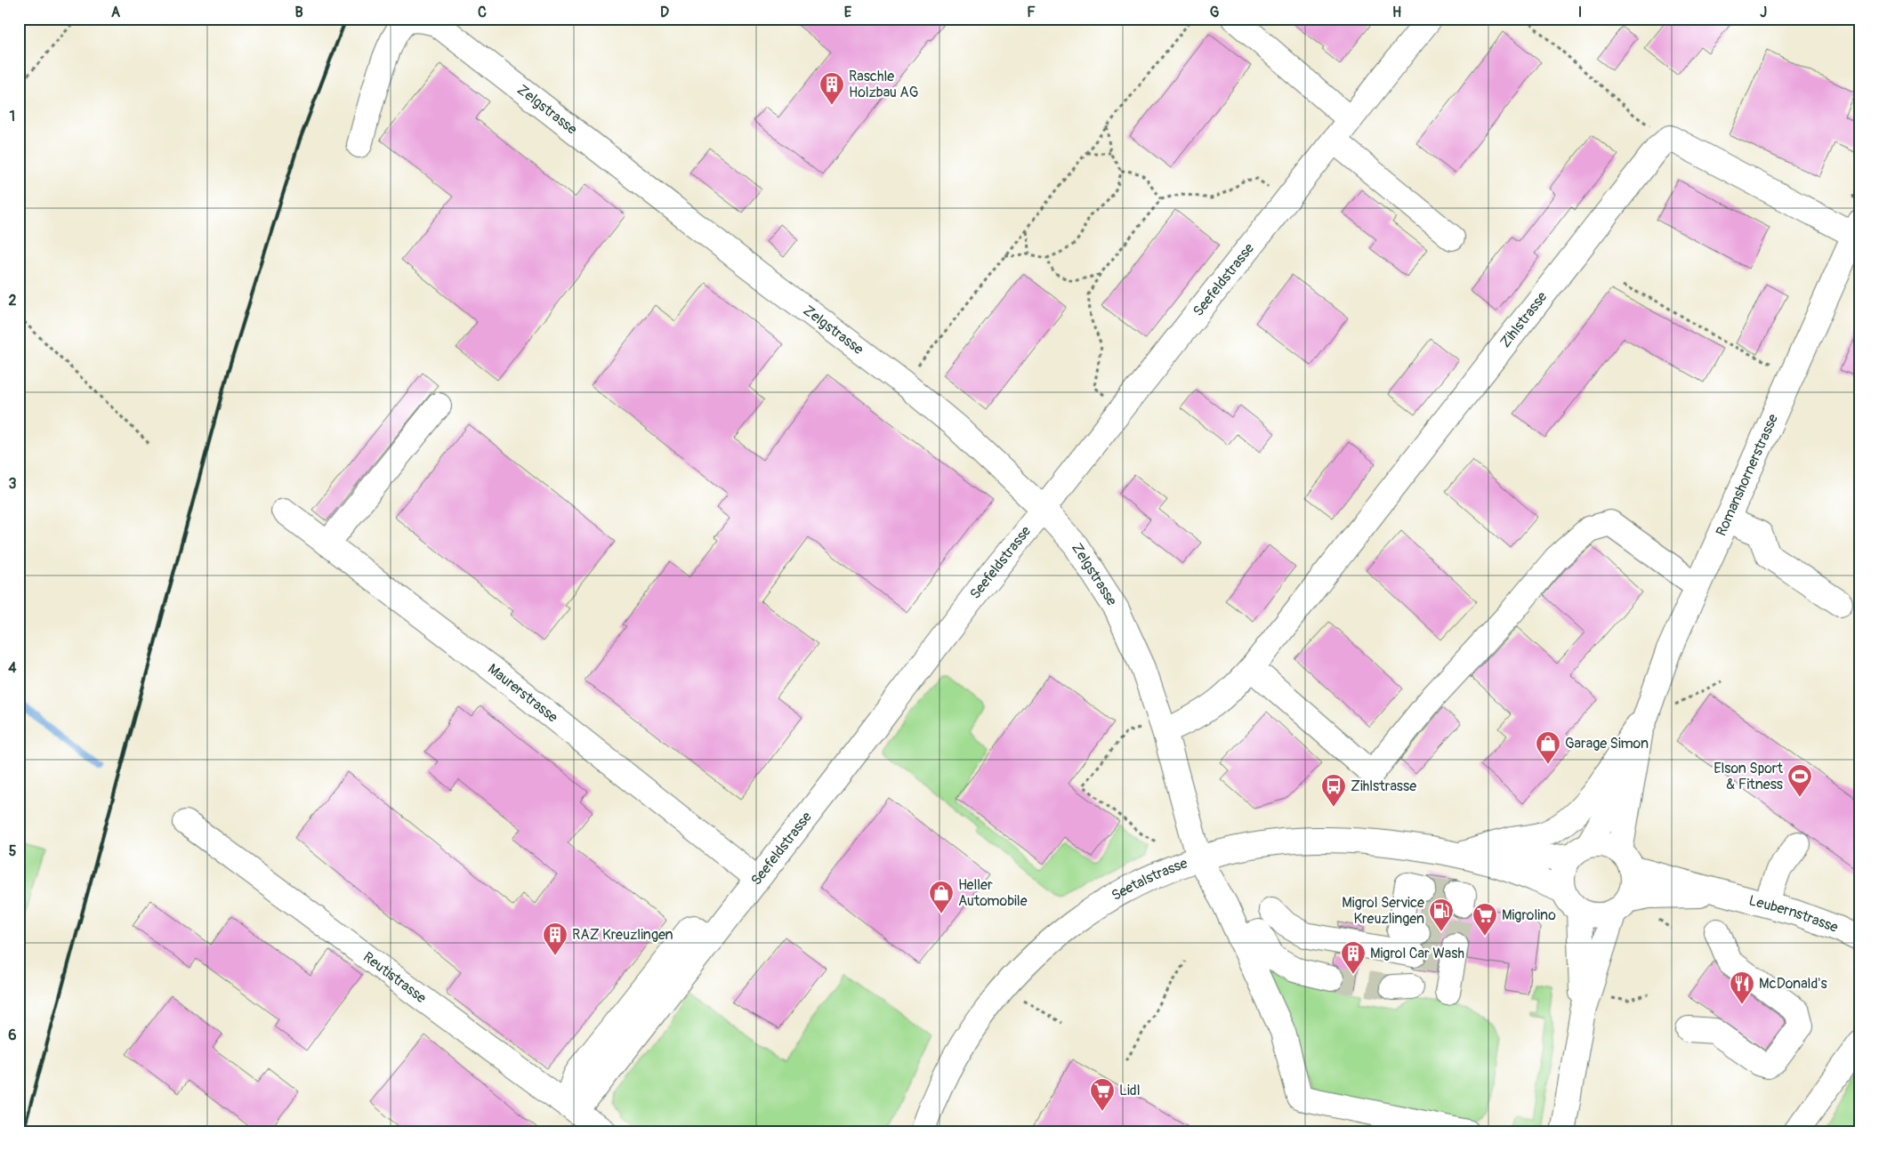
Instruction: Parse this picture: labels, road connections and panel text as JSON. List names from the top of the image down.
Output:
{
  "streets": {
    "street": [
      "Zelgstrasse",
      "Seefeldstrasse",
      "Zihlstrasse",
      "Romanshornerstrasse",
      "Maurerstrasse",
      "Seetalstrasse",
      "Leubernstrasse",
      "Reutistrasse"
    ]
  },
  "crossings": [
    ["Zelgstrasse", "Seefeldstrasse"],
    ["Zelgstrasse", "Zihlstrasse"],
    ["Zelgstrasse", "Seetalstrasse"],
    ["Seefeldstrasse", "Maurerstrasse"],
    ["Seefeldstrasse", "Reutistrasse"],
    ["Romanshornerstrasse", "Seetalstrasse"],
    ["Romanshornerstrasse", "Leubernstrasse"],
    ["Seetalstrasse", "Leubernstrasse"]
  ],
  "places": {
    "building": ["Raschle Holzbau AG", "RAZ Kreuzlingen", "Migrol Car Wash"],
    "shop": ["Garage Simon", "Heller Automobile"],
    "sports": ["Elson Sport & Fitness"],
    "bus stop": ["Zihlstrasse"],
    "fuel station": ["Migrol Service Kreuzlingen"],
    "supermarket": ["Migrolino", "Lidl"],
    "restaurant": ["McDonald's"]
  },
  "grid": {
    "columns": [
      "A",
      "B",
      "C",
      "D",
      "E",
      "F",
      "G",
      "H",
      "I",
      "J"
    ],
    "rows": [
      "1",
      "2",
      "3",
      "4",
      "5",
      "6"
    ]
  }
}
